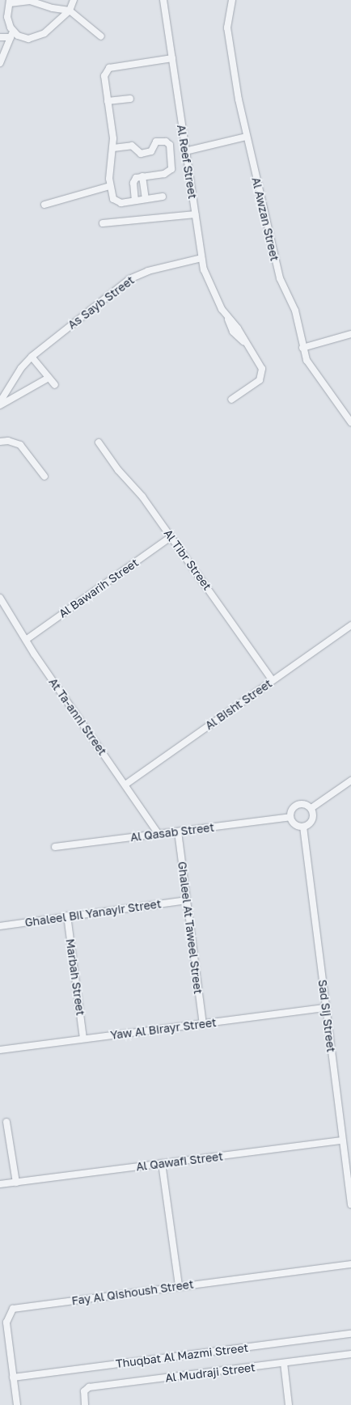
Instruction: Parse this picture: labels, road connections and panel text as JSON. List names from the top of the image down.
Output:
{
  "streets": {
    "street": [
      "Al Reef Street",
      "Al Awzan Street",
      "As Sayb Street",
      "Al Tibr Street",
      "Al Bawarih Street",
      "Al Bisht Street",
      "At Ta-anni Street",
      "Al Qasab Street",
      "Ghaleel Bil Yanayir Street",
      "Ghaleel At Taweel Street",
      "Marbah Street",
      "Sad Sij Street",
      "Yaw Al Birayr Street",
      "Al Qawafi Street",
      "Fay Al Qishoush Street",
      "Thuqbat Al Mazmi Street",
      "Al Mudraji Street"
    ]
  },
  "crossings": [
    ["Al Reef Street", "As Sayb Street"],
    ["Al Tibr Street", "Al Bawarih Street"],
    ["Al Tibr Street", "Al Bisht Street"],
    ["Al Bawarih Street", "At Ta-anni Street"],
    ["Al Bisht Street", "At Ta-anni Street"],
    ["At Ta-anni Street", "Al Qasab Street"],
    ["Al Qasab Street", "Ghaleel At Taweel Street"],
    ["Al Qasab Street", "Sad Sij Street"],
    ["Ghaleel Bil Yanayir Street", "Ghaleel At Taweel Street"],
    ["Ghaleel Bil Yanayir Street", "Marbah Street"],
    ["Ghaleel At Taweel Street", "Yaw Al Birayr Street"],
    ["Marbah Street", "Yaw Al Birayr Street"],
    ["Sad Sij Street", "Yaw Al Birayr Street"],
    ["Sad Sij Street", "Al Qawafi Street"],
    ["Fay Al Qishoush Street", "Thuqbat Al Mazmi Street"]
  ]
}
